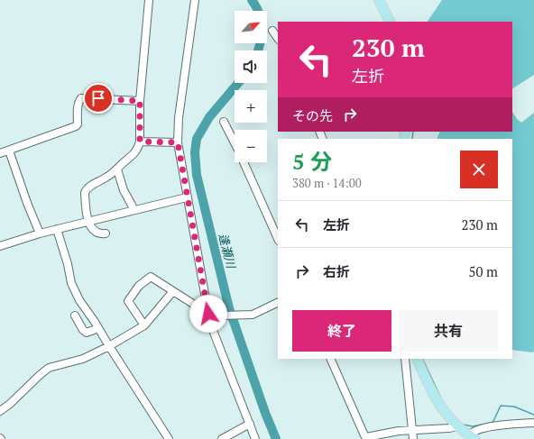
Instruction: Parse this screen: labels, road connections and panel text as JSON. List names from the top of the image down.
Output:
{
  "water": ["逢瀬川"],
  "north": "top right",
  "page": {
    "map_buttons": ["+", "−"],
    "turn": ["230 m", "左折"],
    "then": "その先",
    "heading": ["5 分", "380 m · 14:00"],
    "list": [
      {
        "name": "左折",
        "value": "230 m"
      },
      {
        "name": "右折",
        "value": "50 m"
      }
    ],
    "buttons": ["終了", "共有"]
  }
}
